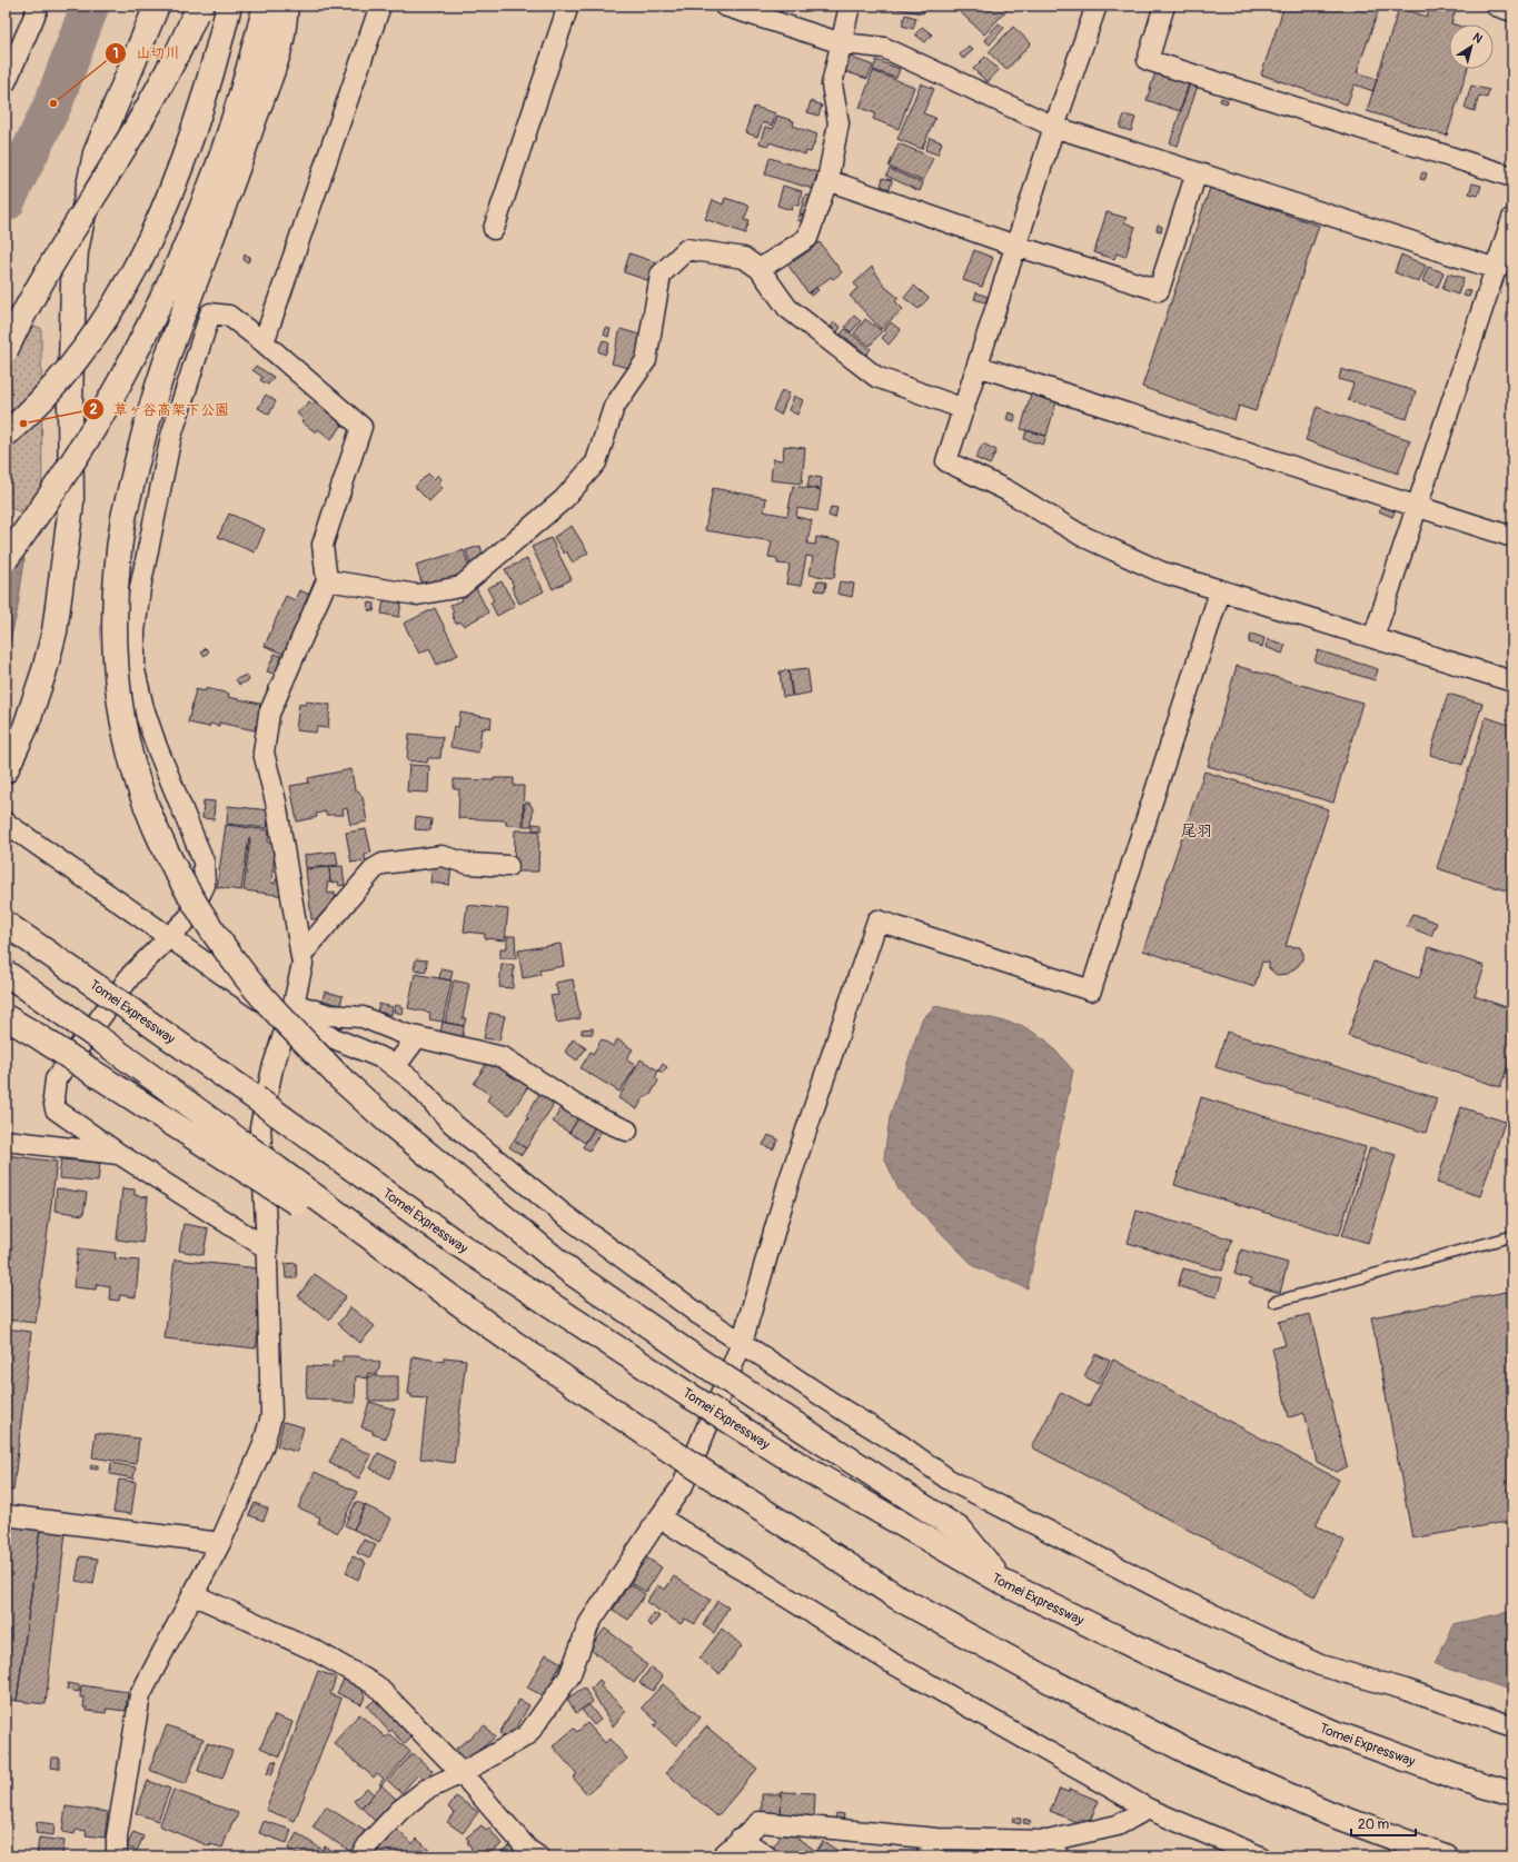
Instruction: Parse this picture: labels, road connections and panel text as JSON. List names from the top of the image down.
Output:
{
  "streets": {
    "main road": ["Tomei Expressway"]
  },
  "districts": ["尾羽"],
  "places": ["山切川", "草ヶ谷高架下公園"],
  "scale_bar": "20 m",
  "north": "top right"
}
